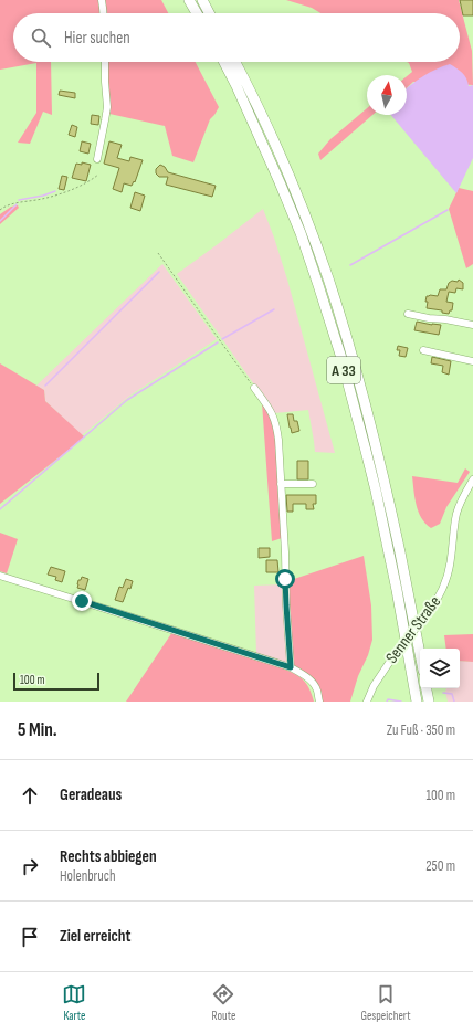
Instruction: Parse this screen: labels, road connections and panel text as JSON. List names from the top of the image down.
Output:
{
  "streets": {
    "highway": ["A 33"],
    "street": ["Senner Straße"]
  },
  "scale_bar": "100 m",
  "north": "top",
  "page": {
    "search": "Hier suchen",
    "scale": "100 m",
    "heading": ["5 Min.", "Zu Fuß · 350 m"],
    "list": [
      ["Geradeaus", "100 m"],
      ["Rechts abbiegen", "Holenbruch", "250 m"],
      "Ziel erreicht"
    ],
    "nav": ["Karte", "Route", "Gespeichert"]
  }
}
